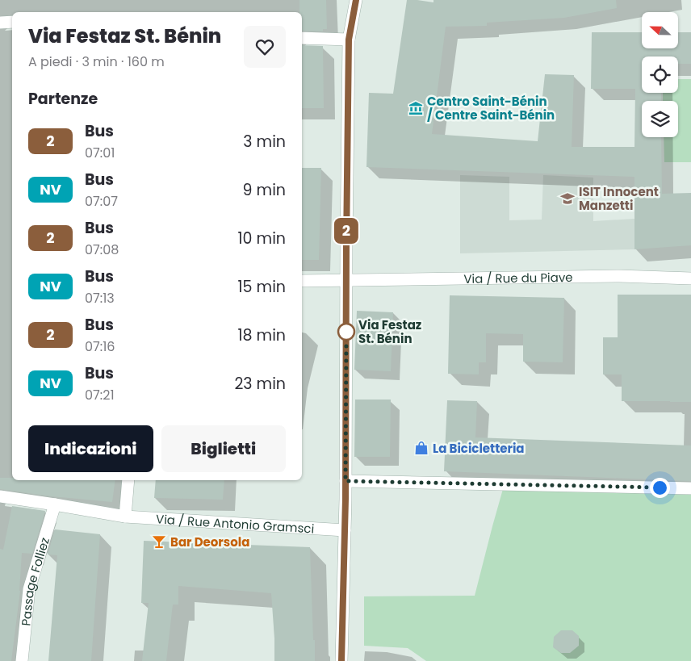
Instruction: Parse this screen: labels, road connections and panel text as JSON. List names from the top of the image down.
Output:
{
  "streets": {
    "street": ["Via / Rue du Piave", "Via / Rue Antonio Gramsci", "Passage Folliez"]
  },
  "crossings": [
    ["Via / Rue Antonio Gramsci", "Passage Folliez"]
  ],
  "places": {
    "museum": ["Centro Saint-Bénin / Centre Saint-Bénin"],
    "school or university": ["ISIT Innocent Manzetti"],
    "other": ["Via Festaz St. Bénin"],
    "shop": ["La Bicicletteria"],
    "bar": ["Bar Deorsola"]
  },
  "lines": ["bus line 2"],
  "north": "left",
  "page": {
    "on_map": "2",
    "heading": [
      ["Via Festaz St. Bénin", "A piedi · 3 min · 160 m"],
      "Partenze"
    ],
    "list": [
      {
        "mark": "2",
        "name": "Bus",
        "note": "07:01",
        "value": "3 min"
      },
      {
        "mark": "NV",
        "name": "Bus",
        "note": "07:07",
        "value": "9 min"
      },
      {
        "mark": "2",
        "name": "Bus",
        "note": "07:08",
        "value": "10 min"
      },
      {
        "mark": "NV",
        "name": "Bus",
        "note": "07:13",
        "value": "15 min"
      },
      {
        "mark": "2",
        "name": "Bus",
        "note": "07:16",
        "value": "18 min"
      },
      {
        "mark": "NV",
        "name": "Bus",
        "note": "07:21",
        "value": "23 min"
      }
    ],
    "buttons": ["Indicazioni", "Biglietti"]
  }
}
